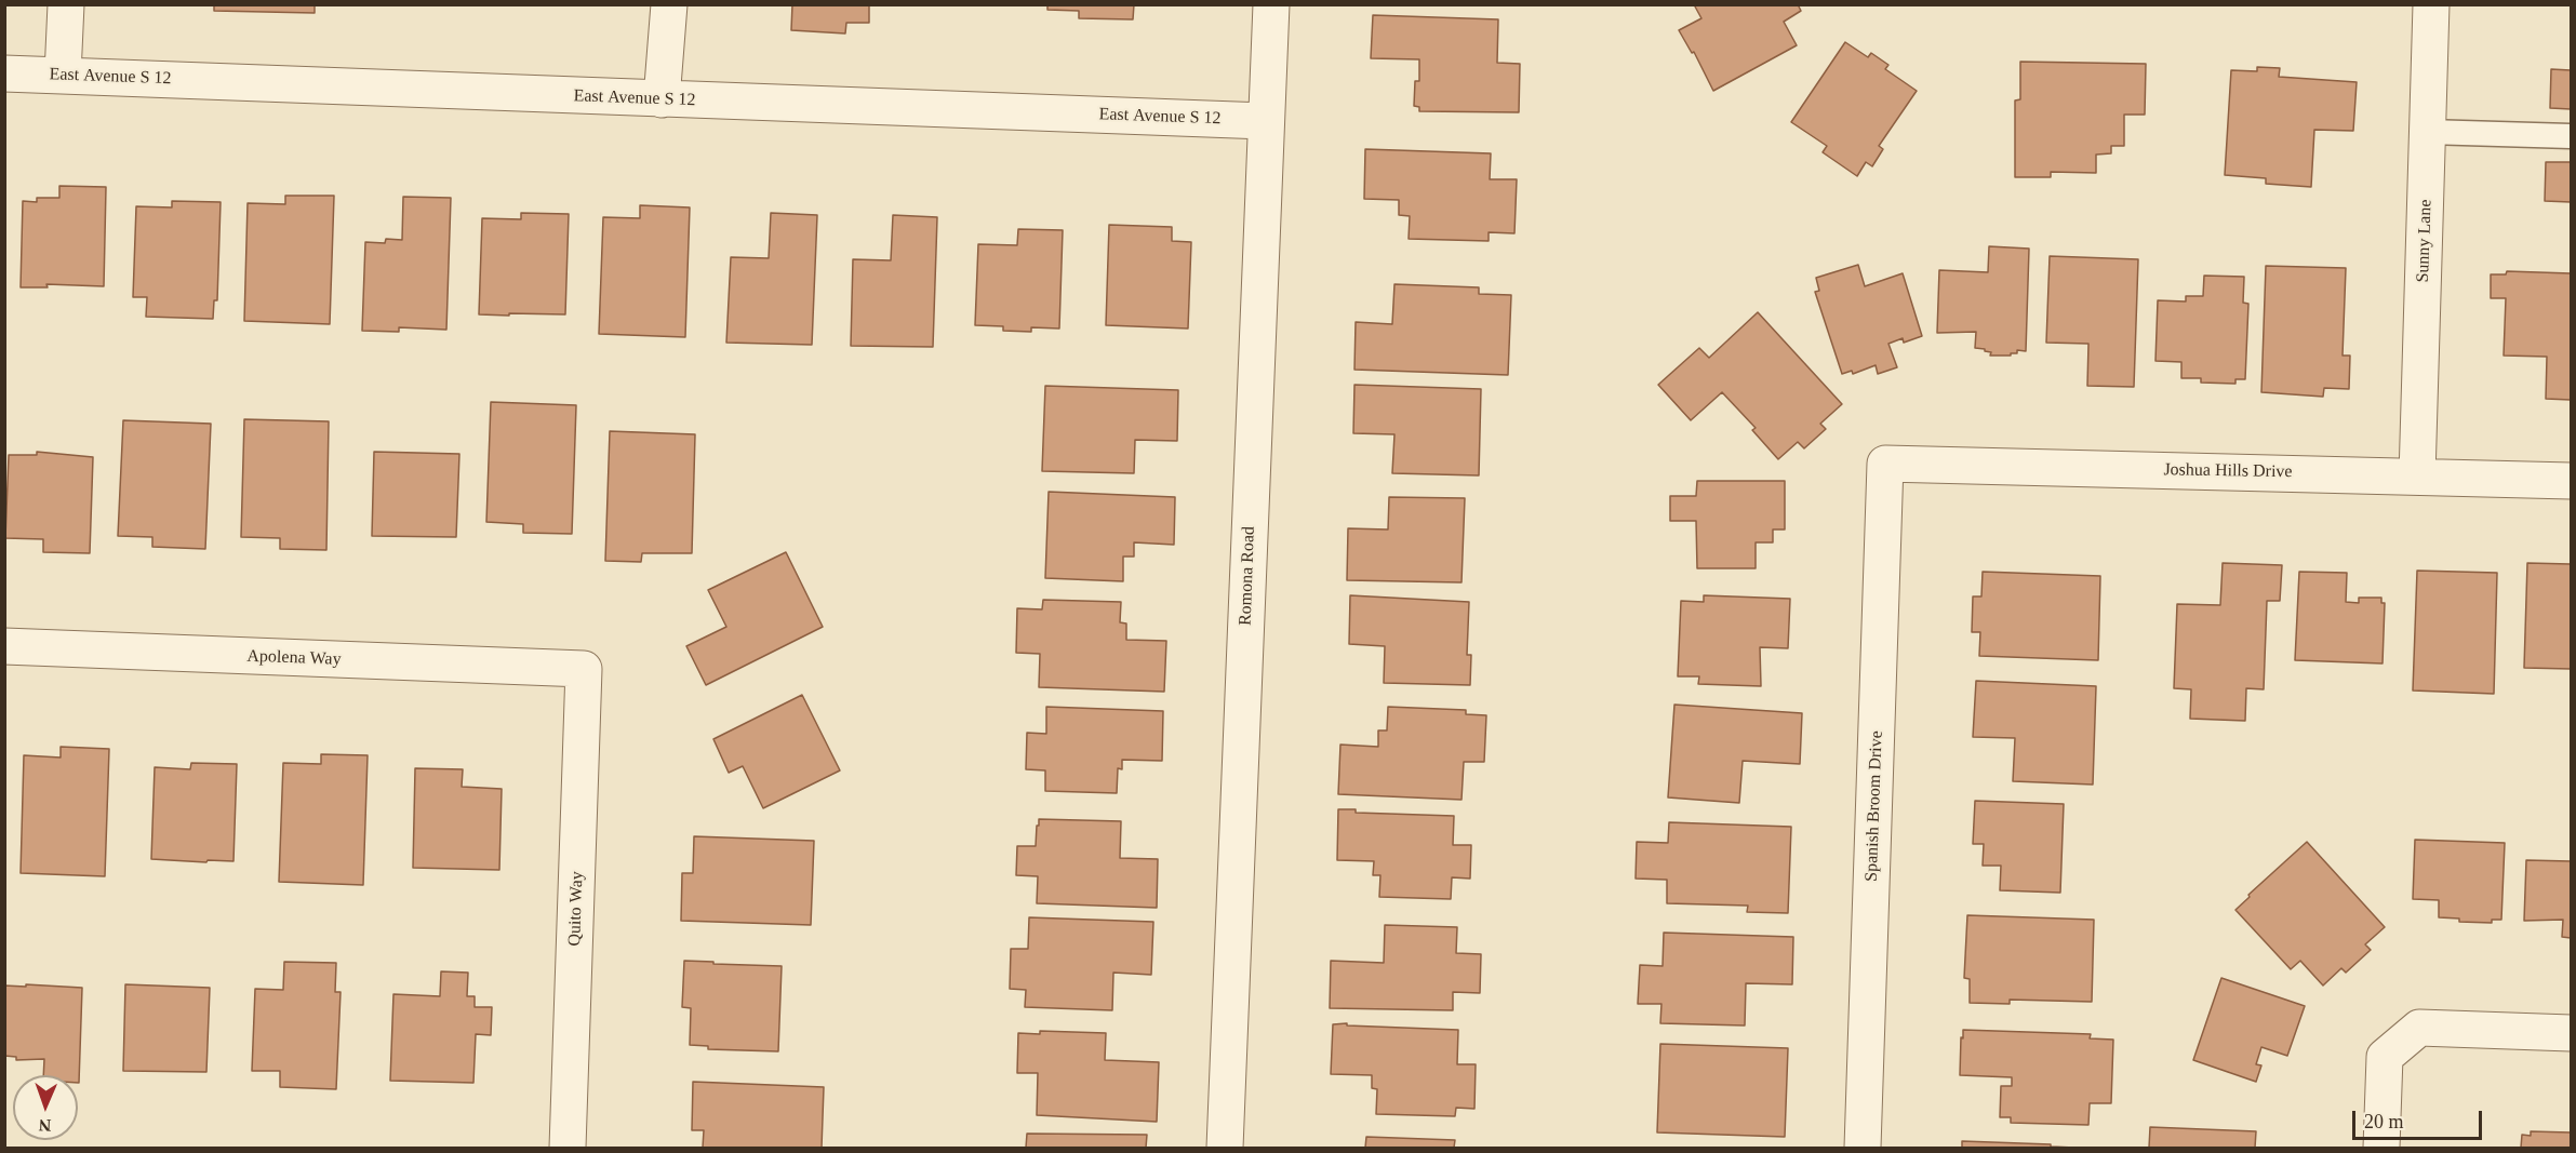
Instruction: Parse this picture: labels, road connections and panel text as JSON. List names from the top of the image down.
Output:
{
  "streets": {
    "street": [
      "East Avenue S 12",
      "Sunny Lane",
      "Joshua Hills Drive",
      "Romona Road",
      "Apolena Way",
      "Spanish Broom Drive",
      "Quito Way"
    ]
  },
  "crossings": [
    ["East Avenue S 12", "Romona Road"],
    ["Sunny Lane", "Joshua Hills Drive"],
    ["Joshua Hills Drive", "Spanish Broom Drive"],
    ["Apolena Way", "Quito Way"]
  ],
  "scale_bar": "20 m",
  "north": "bottom"
}
